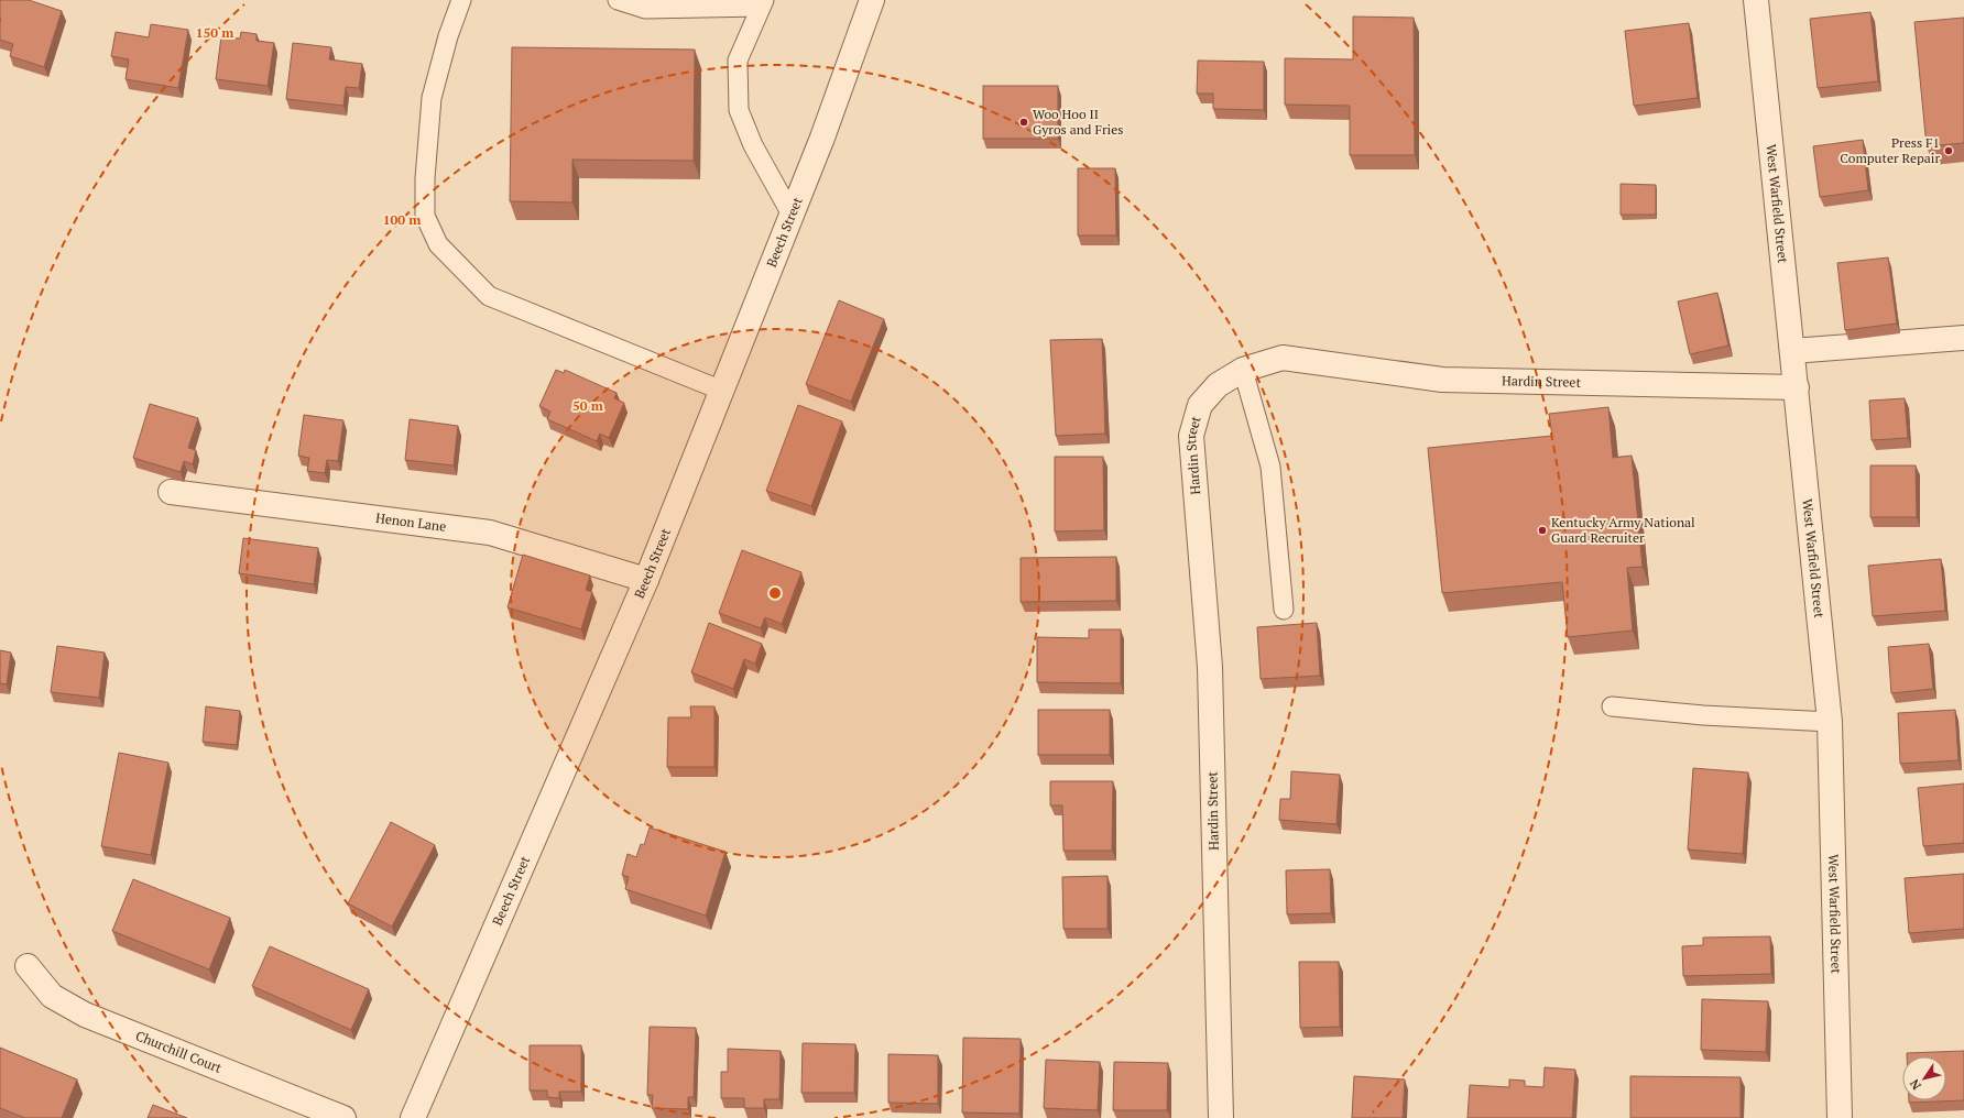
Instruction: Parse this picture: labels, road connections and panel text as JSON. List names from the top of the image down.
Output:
{
  "streets": {
    "street": [
      "West Warfield Street",
      "Beech Street",
      "Hardin Street",
      "Henon Lane",
      "Churchill Court"
    ]
  },
  "crossings": [
    ["West Warfield Street", "Hardin Street"],
    ["Beech Street", "Henon Lane"]
  ],
  "places": ["Woo Hoo II Gyros and Fries", "Press F1 Computer Repair", "Kentucky Army National Guard Recruiter"],
  "north": "bottom left",
  "rings": ["150 m", "100 m", "50 m"]
}
